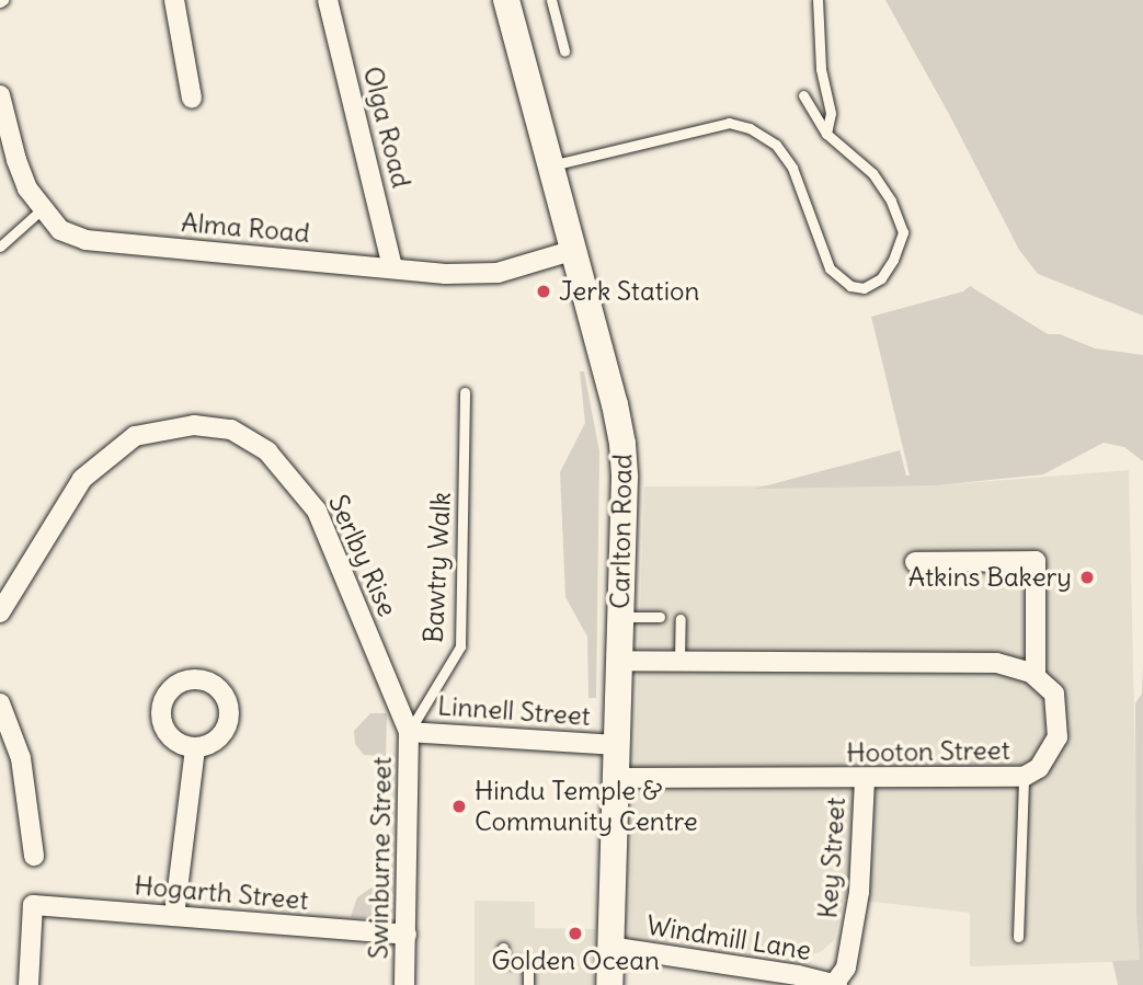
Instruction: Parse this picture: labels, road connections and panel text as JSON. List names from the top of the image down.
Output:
{
  "streets": {
    "main road": ["Carlton Road"],
    "street": [
      "Olga Road",
      "Alma Road",
      "Serlby Rise",
      "Linnell Street",
      "Hooton Street",
      "Swinburne Street",
      "Key Street",
      "Hogarth Street",
      "Windmill Lane"
    ],
    "lane": ["Bawtry Walk"]
  },
  "crossings": [
    ["Olga Road", "Alma Road"],
    ["Alma Road", "Carlton Road"],
    ["Carlton Road", "Linnell Street"],
    ["Carlton Road", "Hooton Street"],
    ["Carlton Road", "Windmill Lane"],
    ["Serlby Rise", "Bawtry Walk"],
    ["Serlby Rise", "Linnell Street"],
    ["Serlby Rise", "Swinburne Street"],
    ["Bawtry Walk", "Linnell Street"],
    ["Bawtry Walk", "Swinburne Street"],
    ["Linnell Street", "Swinburne Street"],
    ["Hooton Street", "Key Street"],
    ["Swinburne Street", "Hogarth Street"],
    ["Key Street", "Windmill Lane"]
  ],
  "places": [
    "Jerk Station",
    "Atkins Bakery",
    "Hindu Temple & Community Centre",
    "Golden Ocean"
  ]
}
